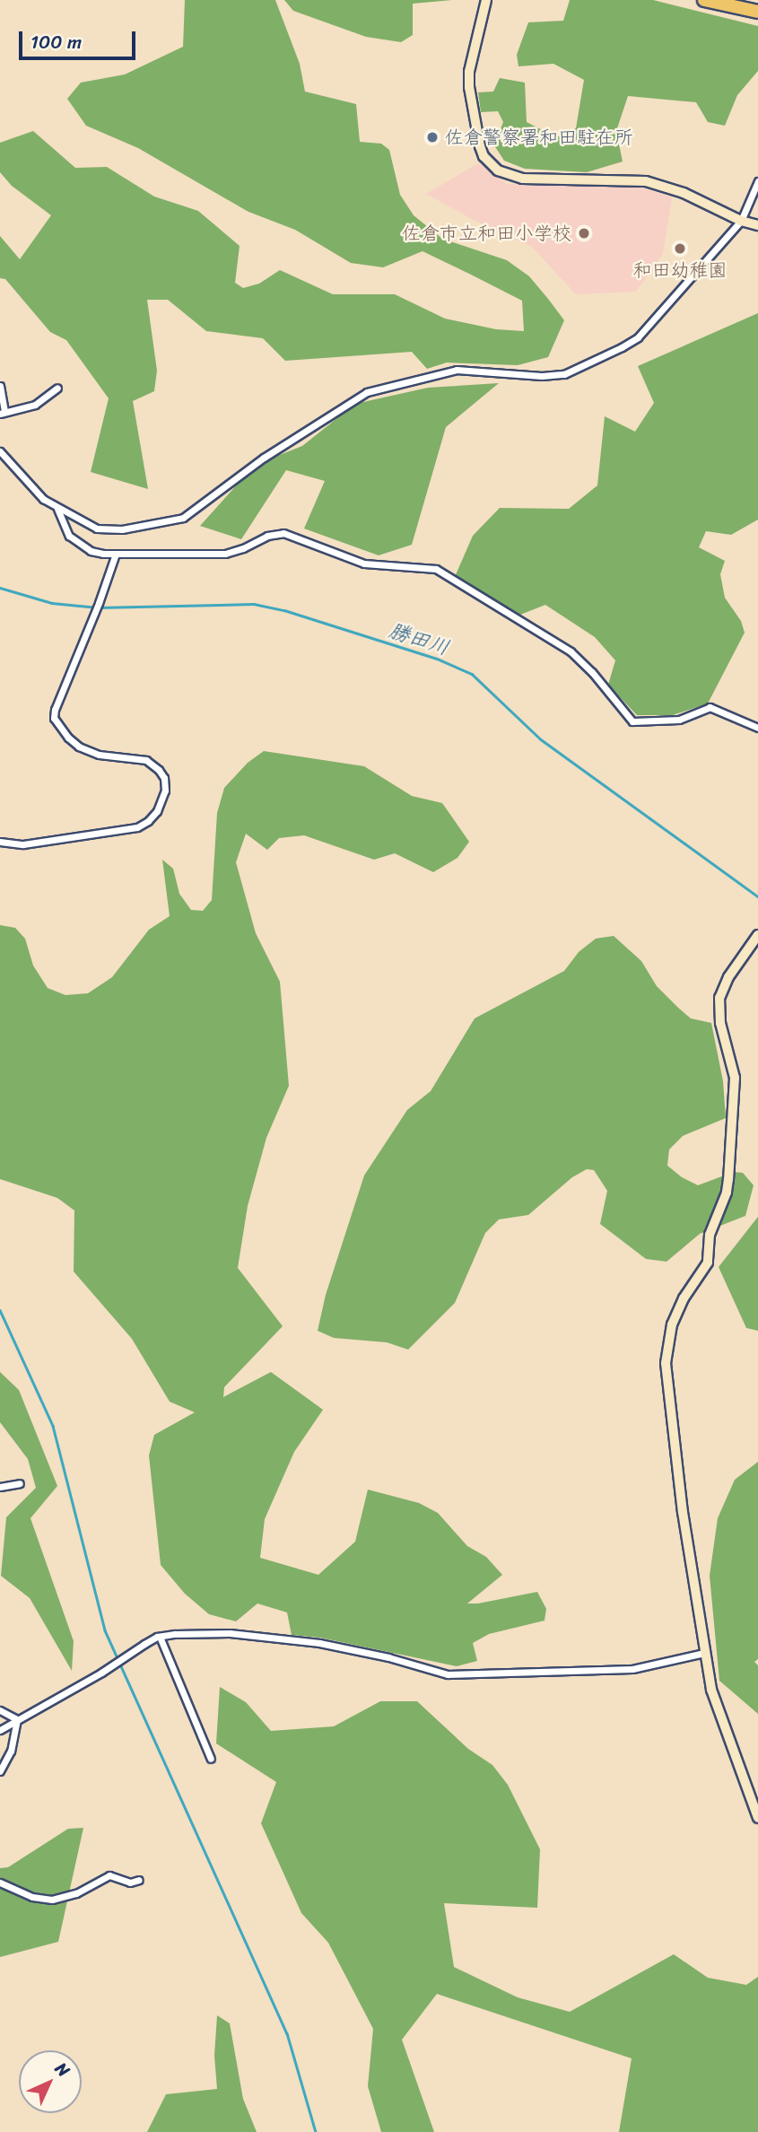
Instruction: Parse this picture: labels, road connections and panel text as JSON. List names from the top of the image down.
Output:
{
  "water": ["勝田川"],
  "places": ["佐倉警察署和田駐在所", "佐倉市立和田小学校", "和田幼稚園"],
  "scale_bar": "100 m",
  "north": "top right"
}
